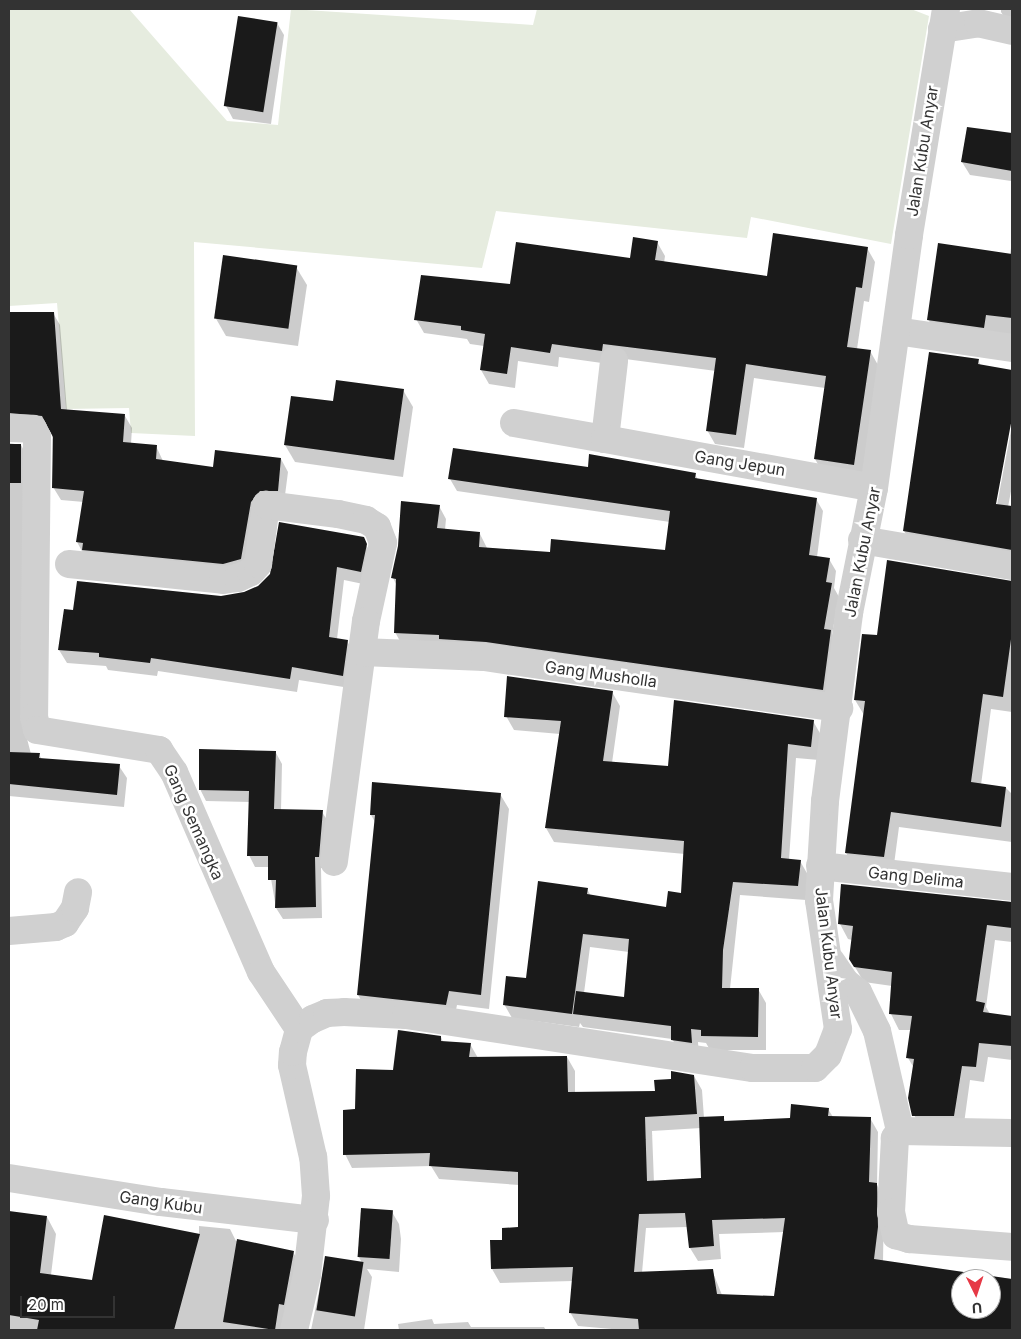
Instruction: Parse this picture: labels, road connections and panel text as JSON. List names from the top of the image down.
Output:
{
  "streets": {
    "street": [
      "Jalan Kubu Anyar",
      "Gang Jepun",
      "Gang Musholla",
      "Gang Semangka",
      "Gang Delima",
      "Gang Kubu"
    ]
  },
  "crossings": [
    ["Jalan Kubu Anyar", "Gang Jepun"],
    ["Jalan Kubu Anyar", "Gang Musholla"],
    ["Jalan Kubu Anyar", "Gang Semangka"],
    ["Jalan Kubu Anyar", "Gang Delima"]
  ],
  "scale_bar": "20 m",
  "north": "bottom"
}
